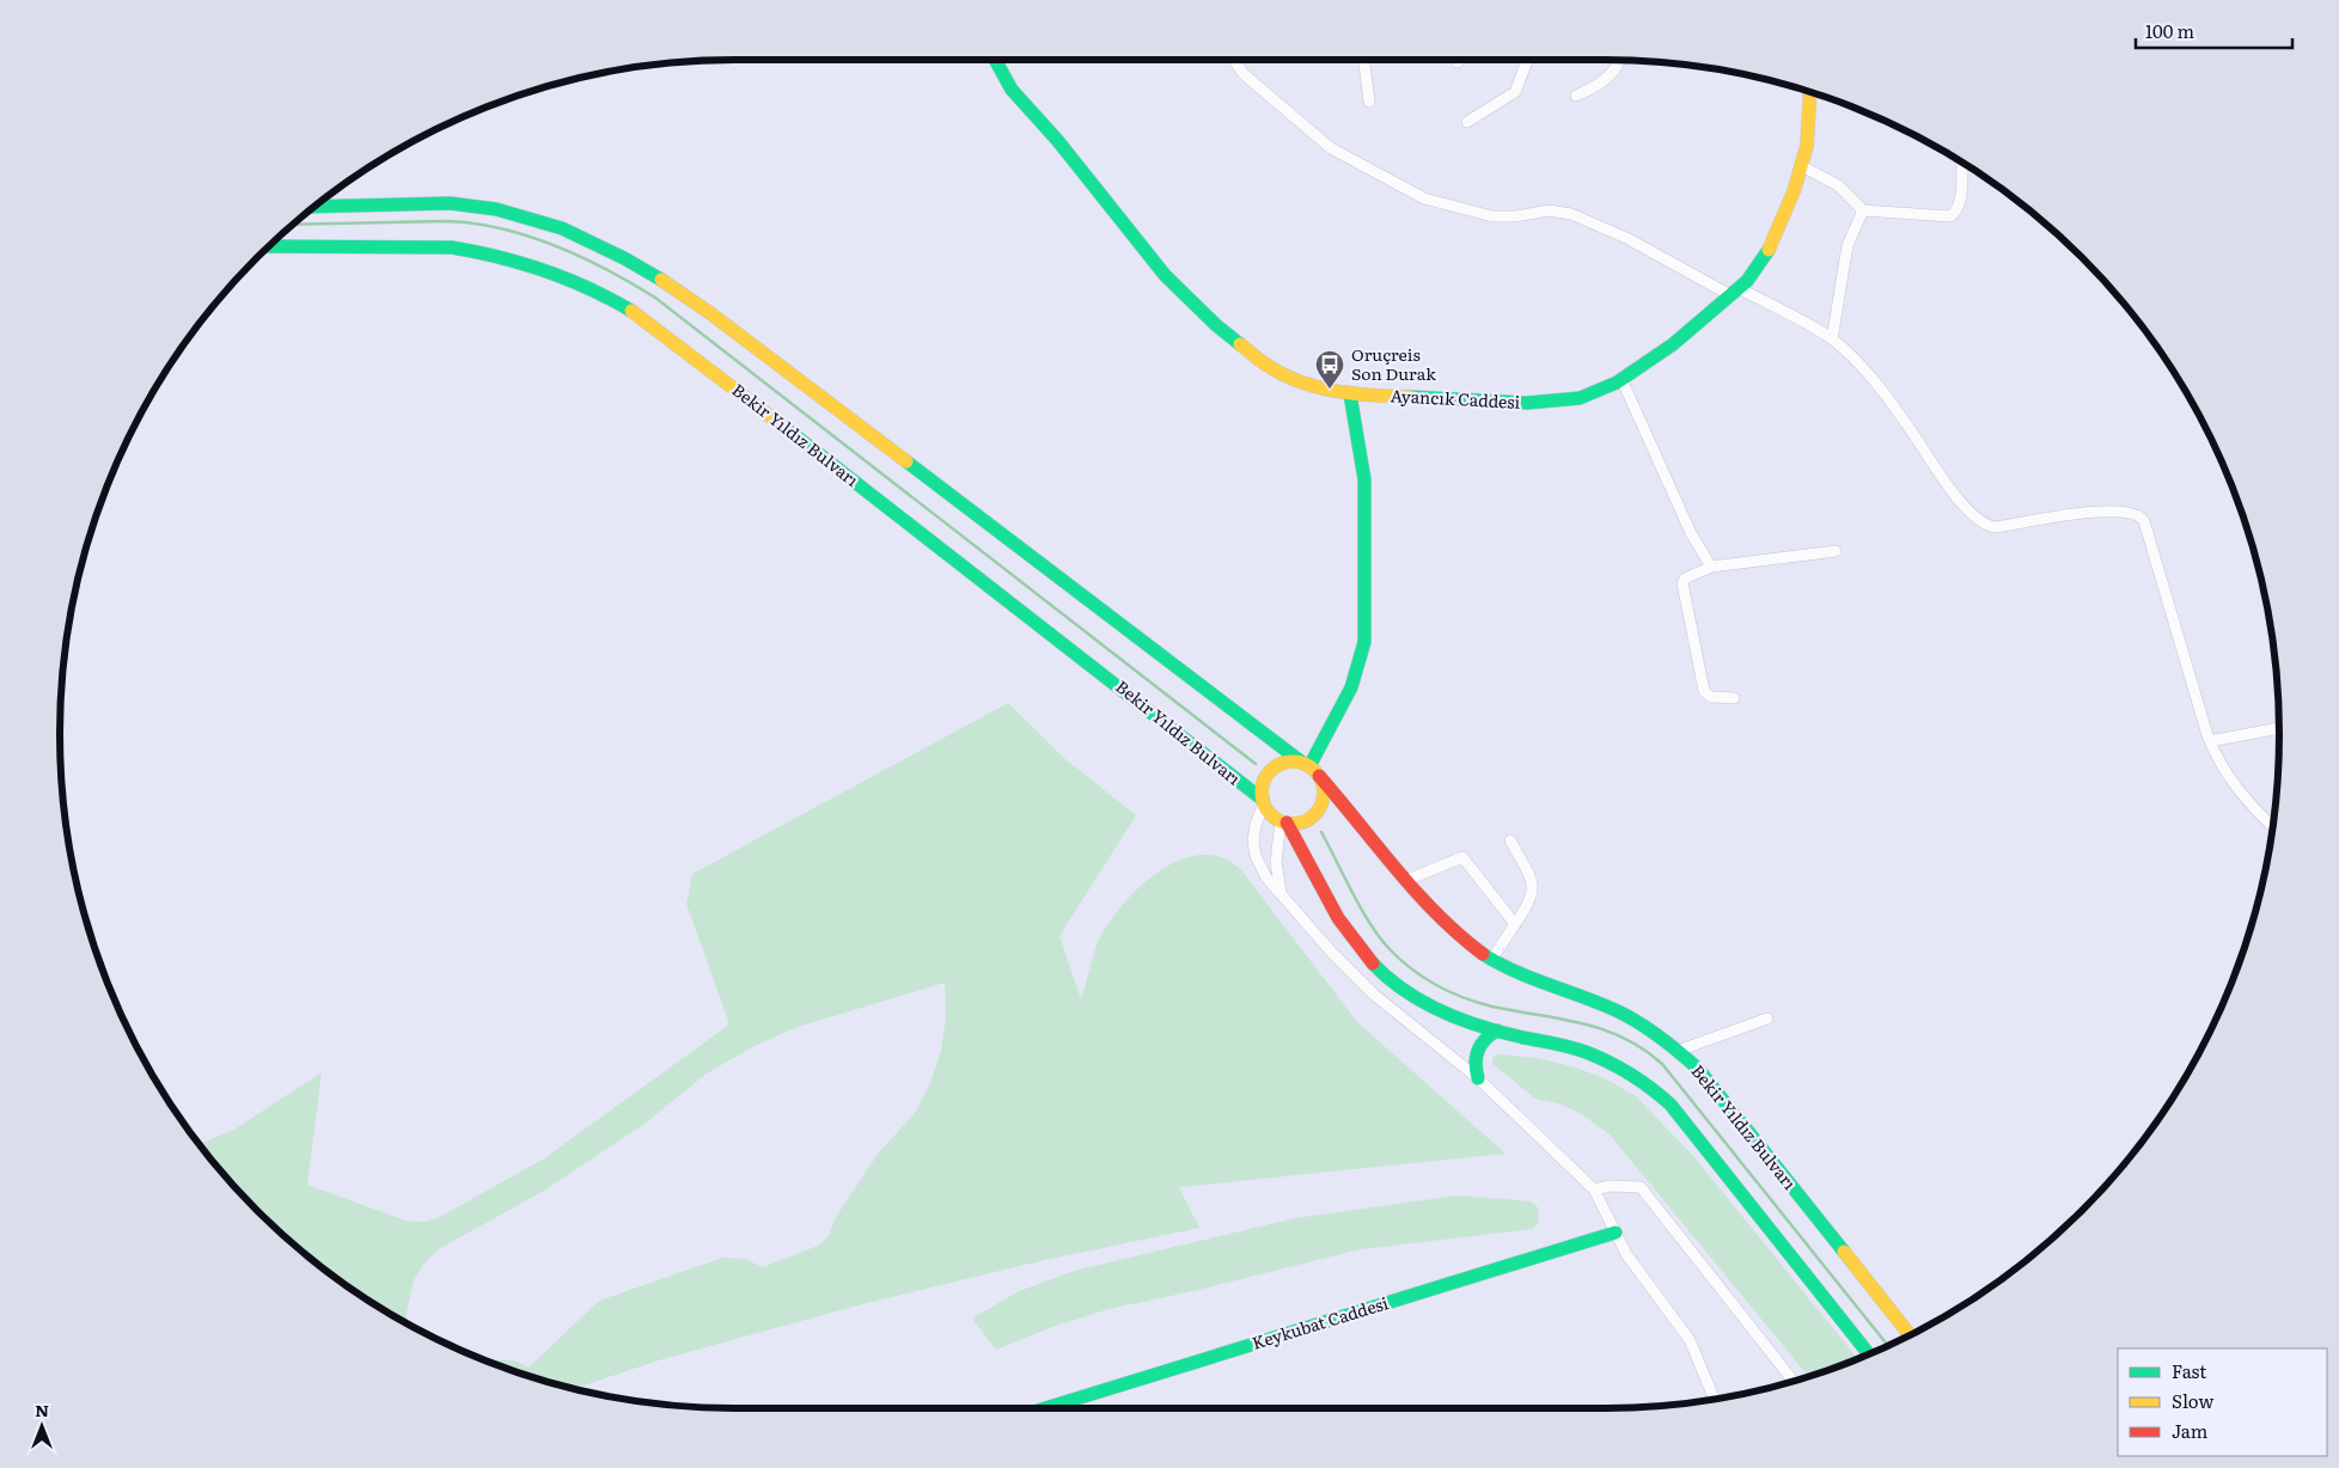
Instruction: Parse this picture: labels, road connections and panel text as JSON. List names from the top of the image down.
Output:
{
  "streets": {
    "main road": ["Ayancık Caddesi", "Bekir Yıldız Bulvarı", "Keykubat Caddesi"]
  },
  "places": {
    "bus stop": ["Oruçreis Son Durak"]
  },
  "legend": ["Fast", "Slow", "Jam"],
  "scale_bar": "100 m",
  "north": "top"
}
